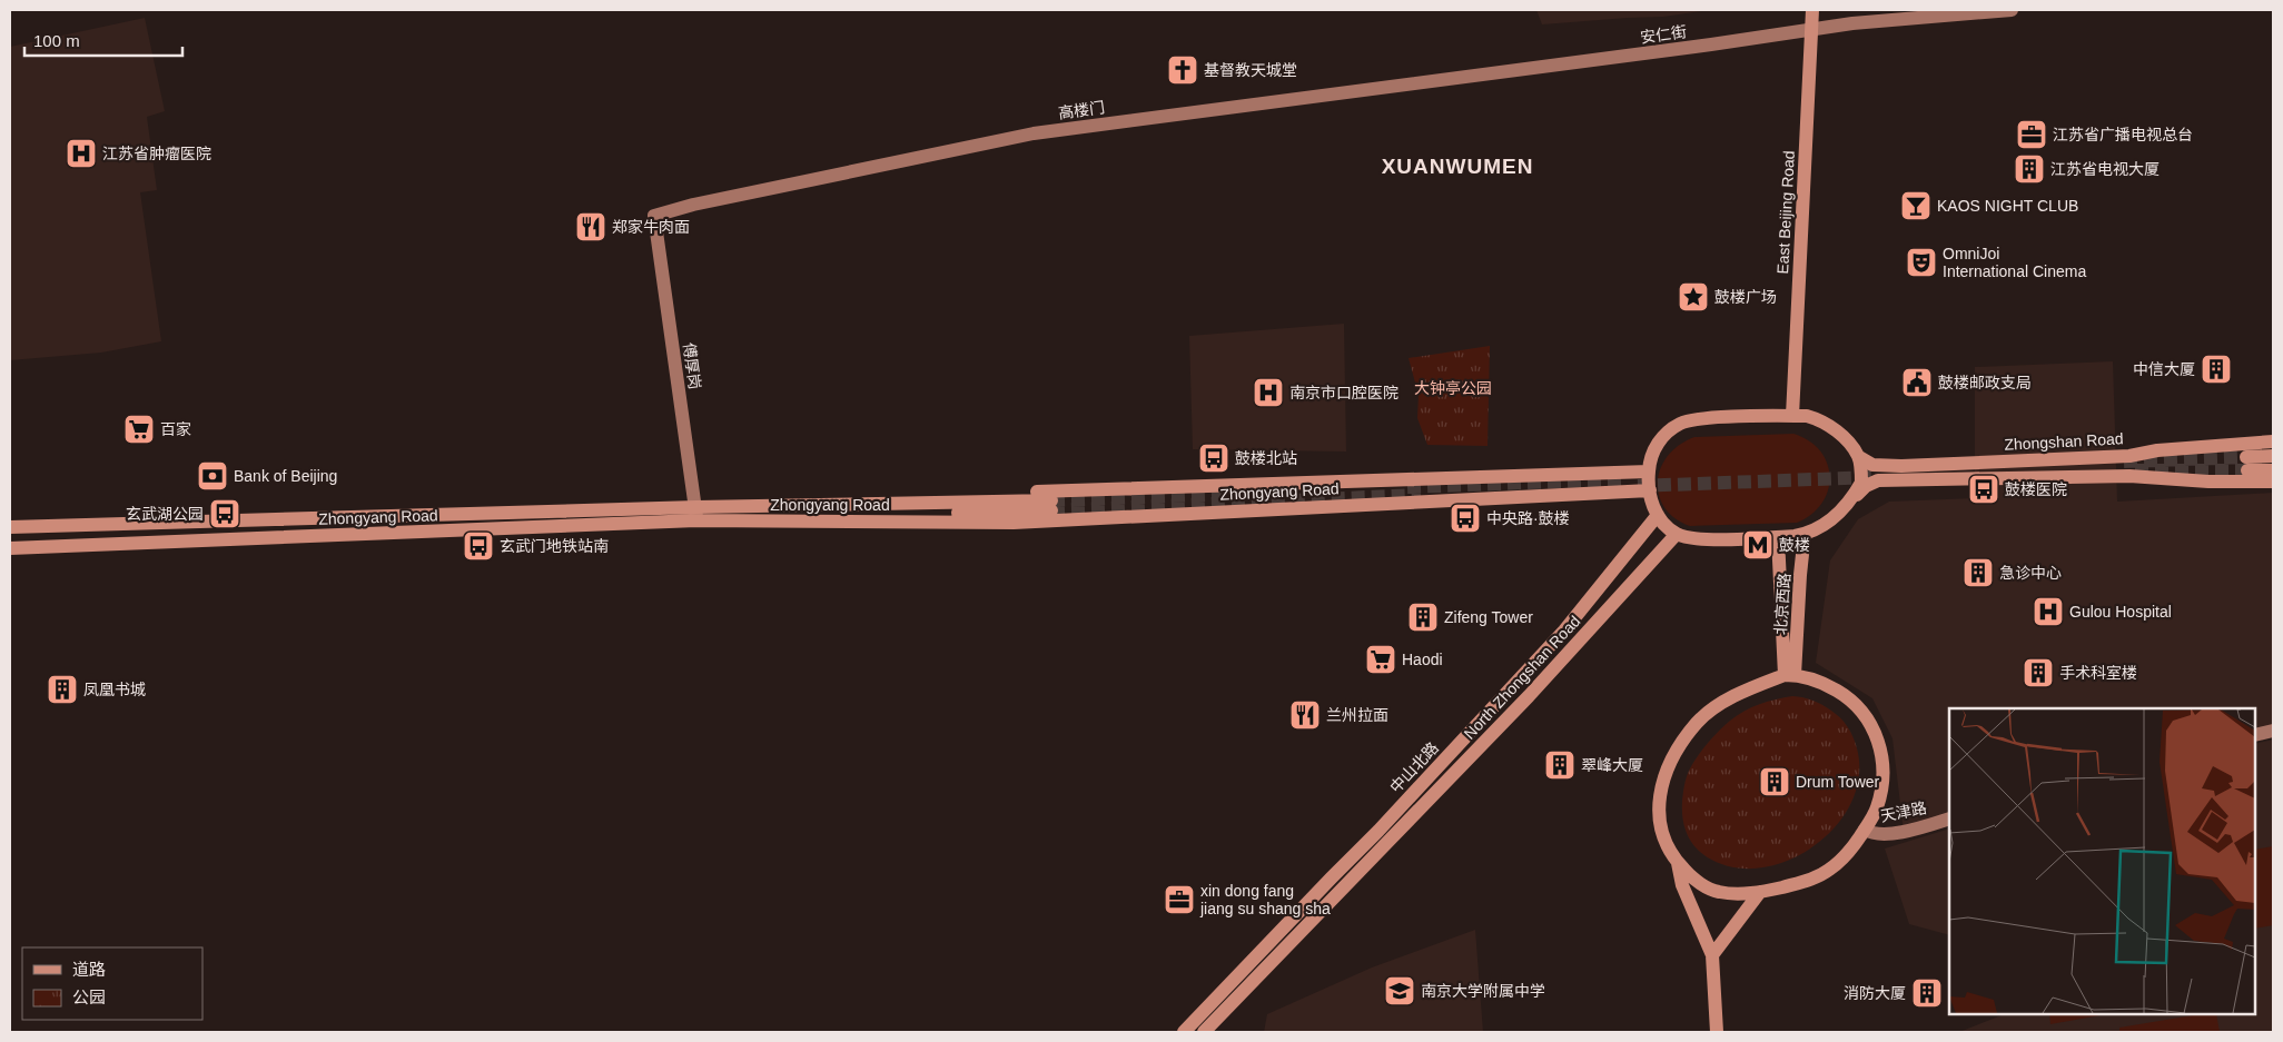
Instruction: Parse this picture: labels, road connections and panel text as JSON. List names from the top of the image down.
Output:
{
  "streets": {
    "main road": [
      "East Beijing Road",
      "Zhongshan Road",
      "Zhongyang Road",
      "北京西路",
      "North Zhongshan Road",
      "中山北路"
    ],
    "street": [
      "安仁街",
      "高楼门",
      "傅厚岗",
      "天津路"
    ]
  },
  "crossings": [
    ["安仁街", "高楼门"],
    ["安仁街", "East Beijing Road"],
    ["高楼门", "傅厚岗"],
    ["East Beijing Road", "Zhongshan Road"],
    ["East Beijing Road", "Zhongyang Road"],
    ["East Beijing Road", "北京西路"],
    ["East Beijing Road", "North Zhongshan Road"],
    ["East Beijing Road", "中山北路"],
    ["傅厚岗", "Zhongyang Road"],
    ["Zhongshan Road", "Zhongyang Road"],
    ["Zhongshan Road", "北京西路"],
    ["Zhongshan Road", "North Zhongshan Road"],
    ["Zhongshan Road", "中山北路"],
    ["Zhongyang Road", "北京西路"],
    ["Zhongyang Road", "North Zhongshan Road"],
    ["Zhongyang Road", "中山北路"],
    ["北京西路", "North Zhongshan Road"],
    ["北京西路", "中山北路"],
    ["North Zhongshan Road", "中山北路"]
  ],
  "districts": ["XUANWUMEN"],
  "parks": ["大钟亭公园"],
  "places": {
    "church": ["基督教天城堂"],
    "office": ["江苏省广播电视总台", "xin dong fang jiang su shang sha"],
    "hospital": ["江苏省肿瘤医院", "南京市口腔医院", "Gulou Hospital"],
    "building": [
      "江苏省电视大厦",
      "中信大厦",
      "急诊中心",
      "Zifeng Tower",
      "手术科室楼",
      "凤凰书城",
      "翠峰大厦",
      "Drum Tower",
      "消防大厦"
    ],
    "bar": ["KAOS NIGHT CLUB"],
    "restaurant": ["郑家牛肉面", "兰州拉面"],
    "theatre": ["OmniJoi International Cinema"],
    "place": ["鼓楼广场"],
    "public building": ["鼓楼邮政支局"],
    "supermarket": ["百家", "Haodi"],
    "bus stop": [
      "鼓楼北站",
      "鼓楼医院",
      "玄武湖公园",
      "中央路·鼓楼",
      "玄武门地铁站南"
    ],
    "bank": ["Bank of Beijing"],
    "metro station": ["鼓楼"],
    "school or university": ["南京大学附属中学"]
  },
  "legend": ["道路", "公园"],
  "scale_bar": "100 m"
}
